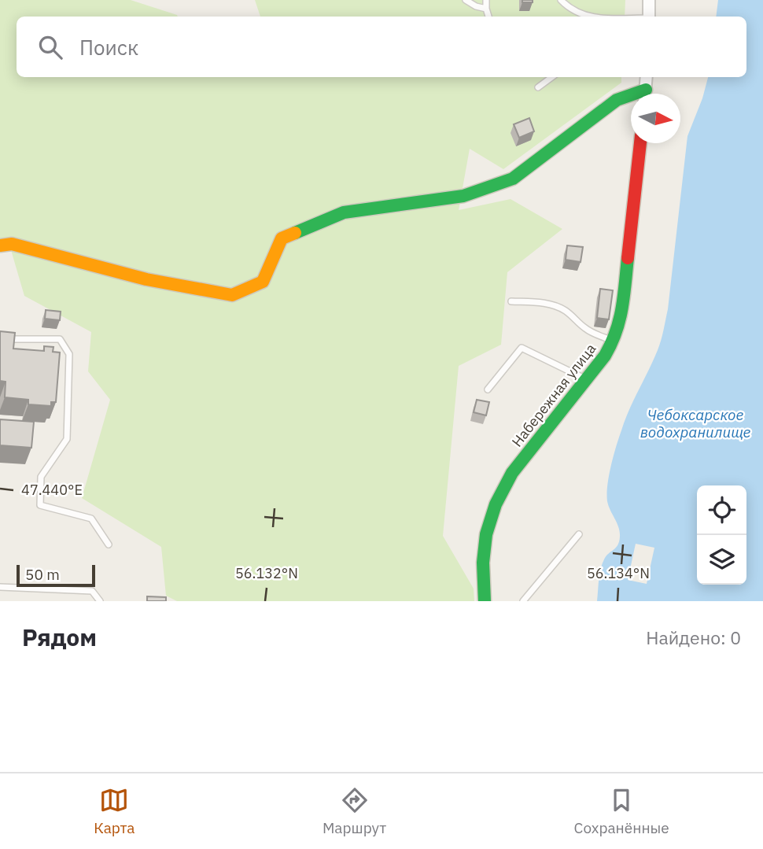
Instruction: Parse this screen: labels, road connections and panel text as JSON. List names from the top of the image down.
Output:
{
  "streets": {
    "street": ["Набережная улица"]
  },
  "water": ["Чебоксарское водохранилище"],
  "scale_bar": "50 m",
  "north": "right",
  "page": {
    "search": "Поиск",
    "scale": "50 m",
    "heading": ["Рядом", "Найдено: 0"],
    "nav": ["Карта", "Маршрут", "Сохранённые"]
  },
  "coordinates": ["47.440°E", "56.132°N", "56.134°N"]
}
